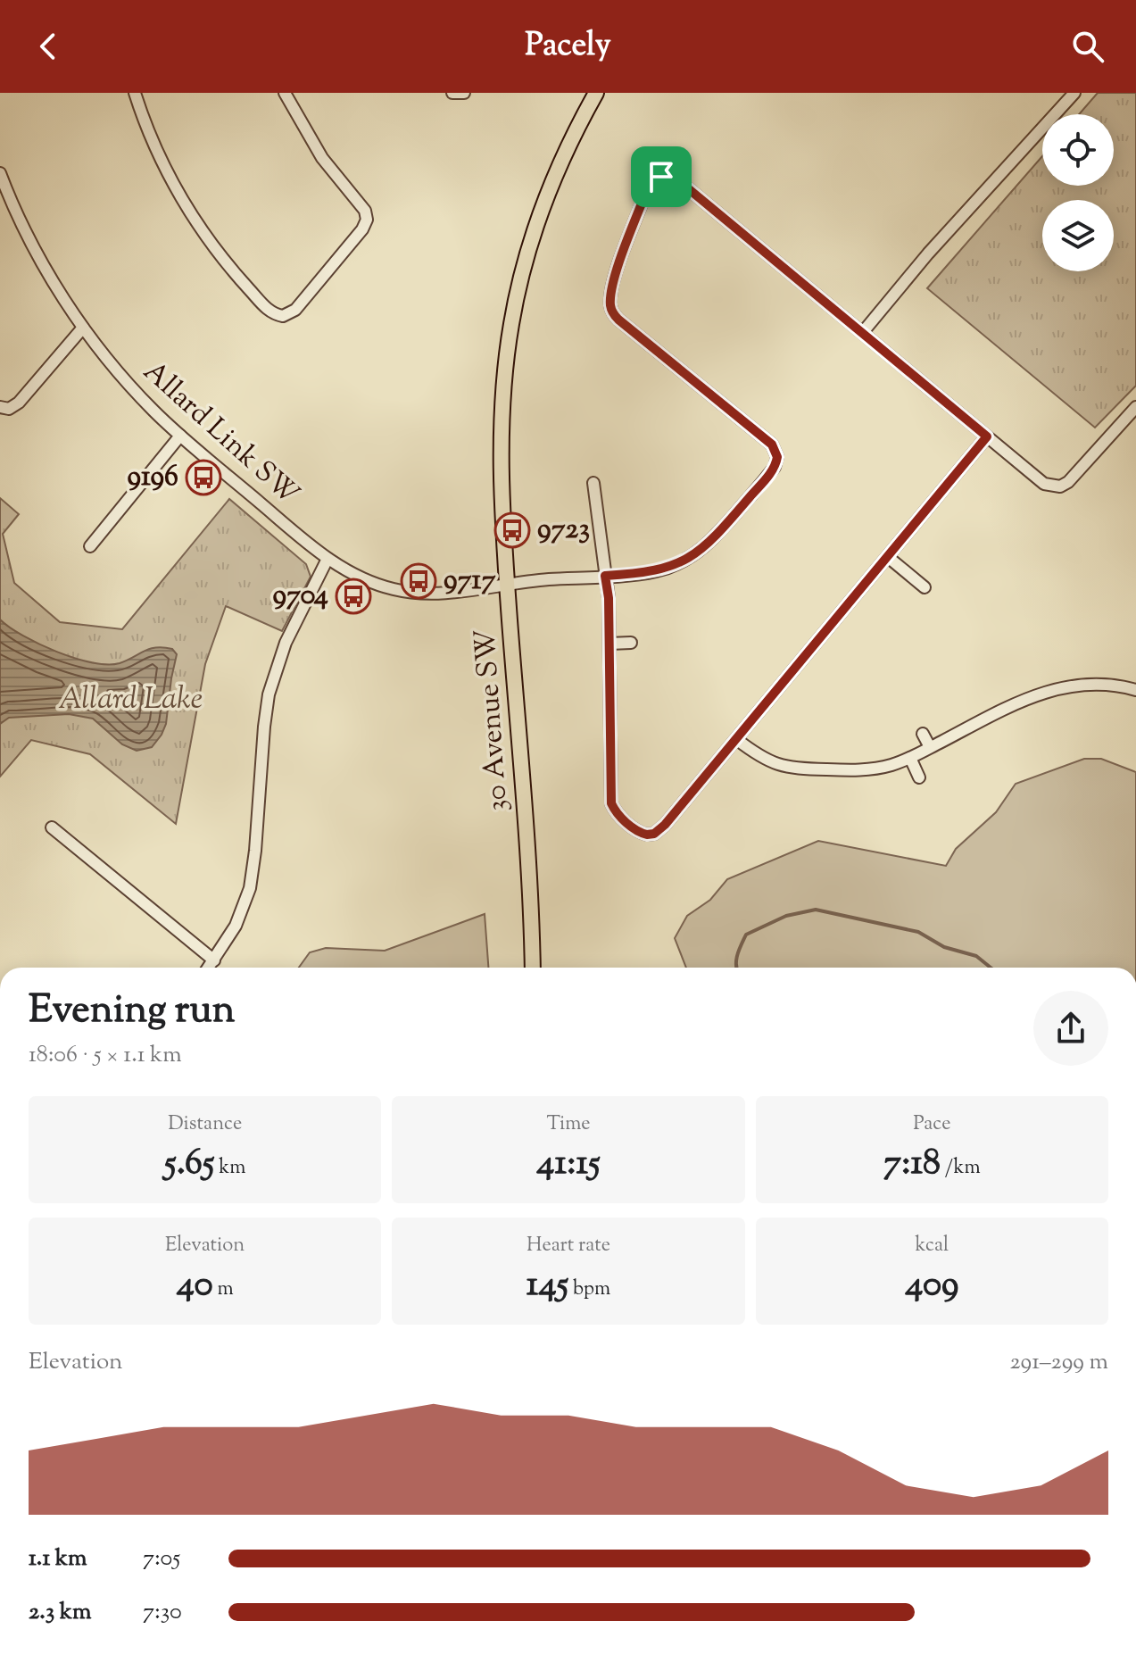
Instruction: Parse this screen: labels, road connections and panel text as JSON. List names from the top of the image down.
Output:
{
  "streets": {
    "main road": ["30 Avenue SW"],
    "street": ["Allard Link SW"]
  },
  "crossings": [
    ["Allard Link SW", "30 Avenue SW"]
  ],
  "water": ["Allard Lake"],
  "places": {
    "bus stop": [
      "9196",
      "9723",
      "9717",
      "9704"
    ]
  },
  "page": {
    "header": "Pacely",
    "heading": ["Evening run", "18:06 · 5 × 1.1 km"],
    "stats": [
      ["Distance", "5.65 km"],
      ["Time", "41:15"],
      ["Pace", "7:18 /km"],
      ["Elevation", "40 m"],
      ["Heart rate", "145 bpm"],
      ["kcal", "409"]
    ],
    "chart": ["Elevation", "291–299 m"],
    "list": [
      {
        "name": "1.1 km",
        "note": "7:05"
      },
      {
        "name": "2.3 km",
        "note": "7:30"
      }
    ]
  }
}
